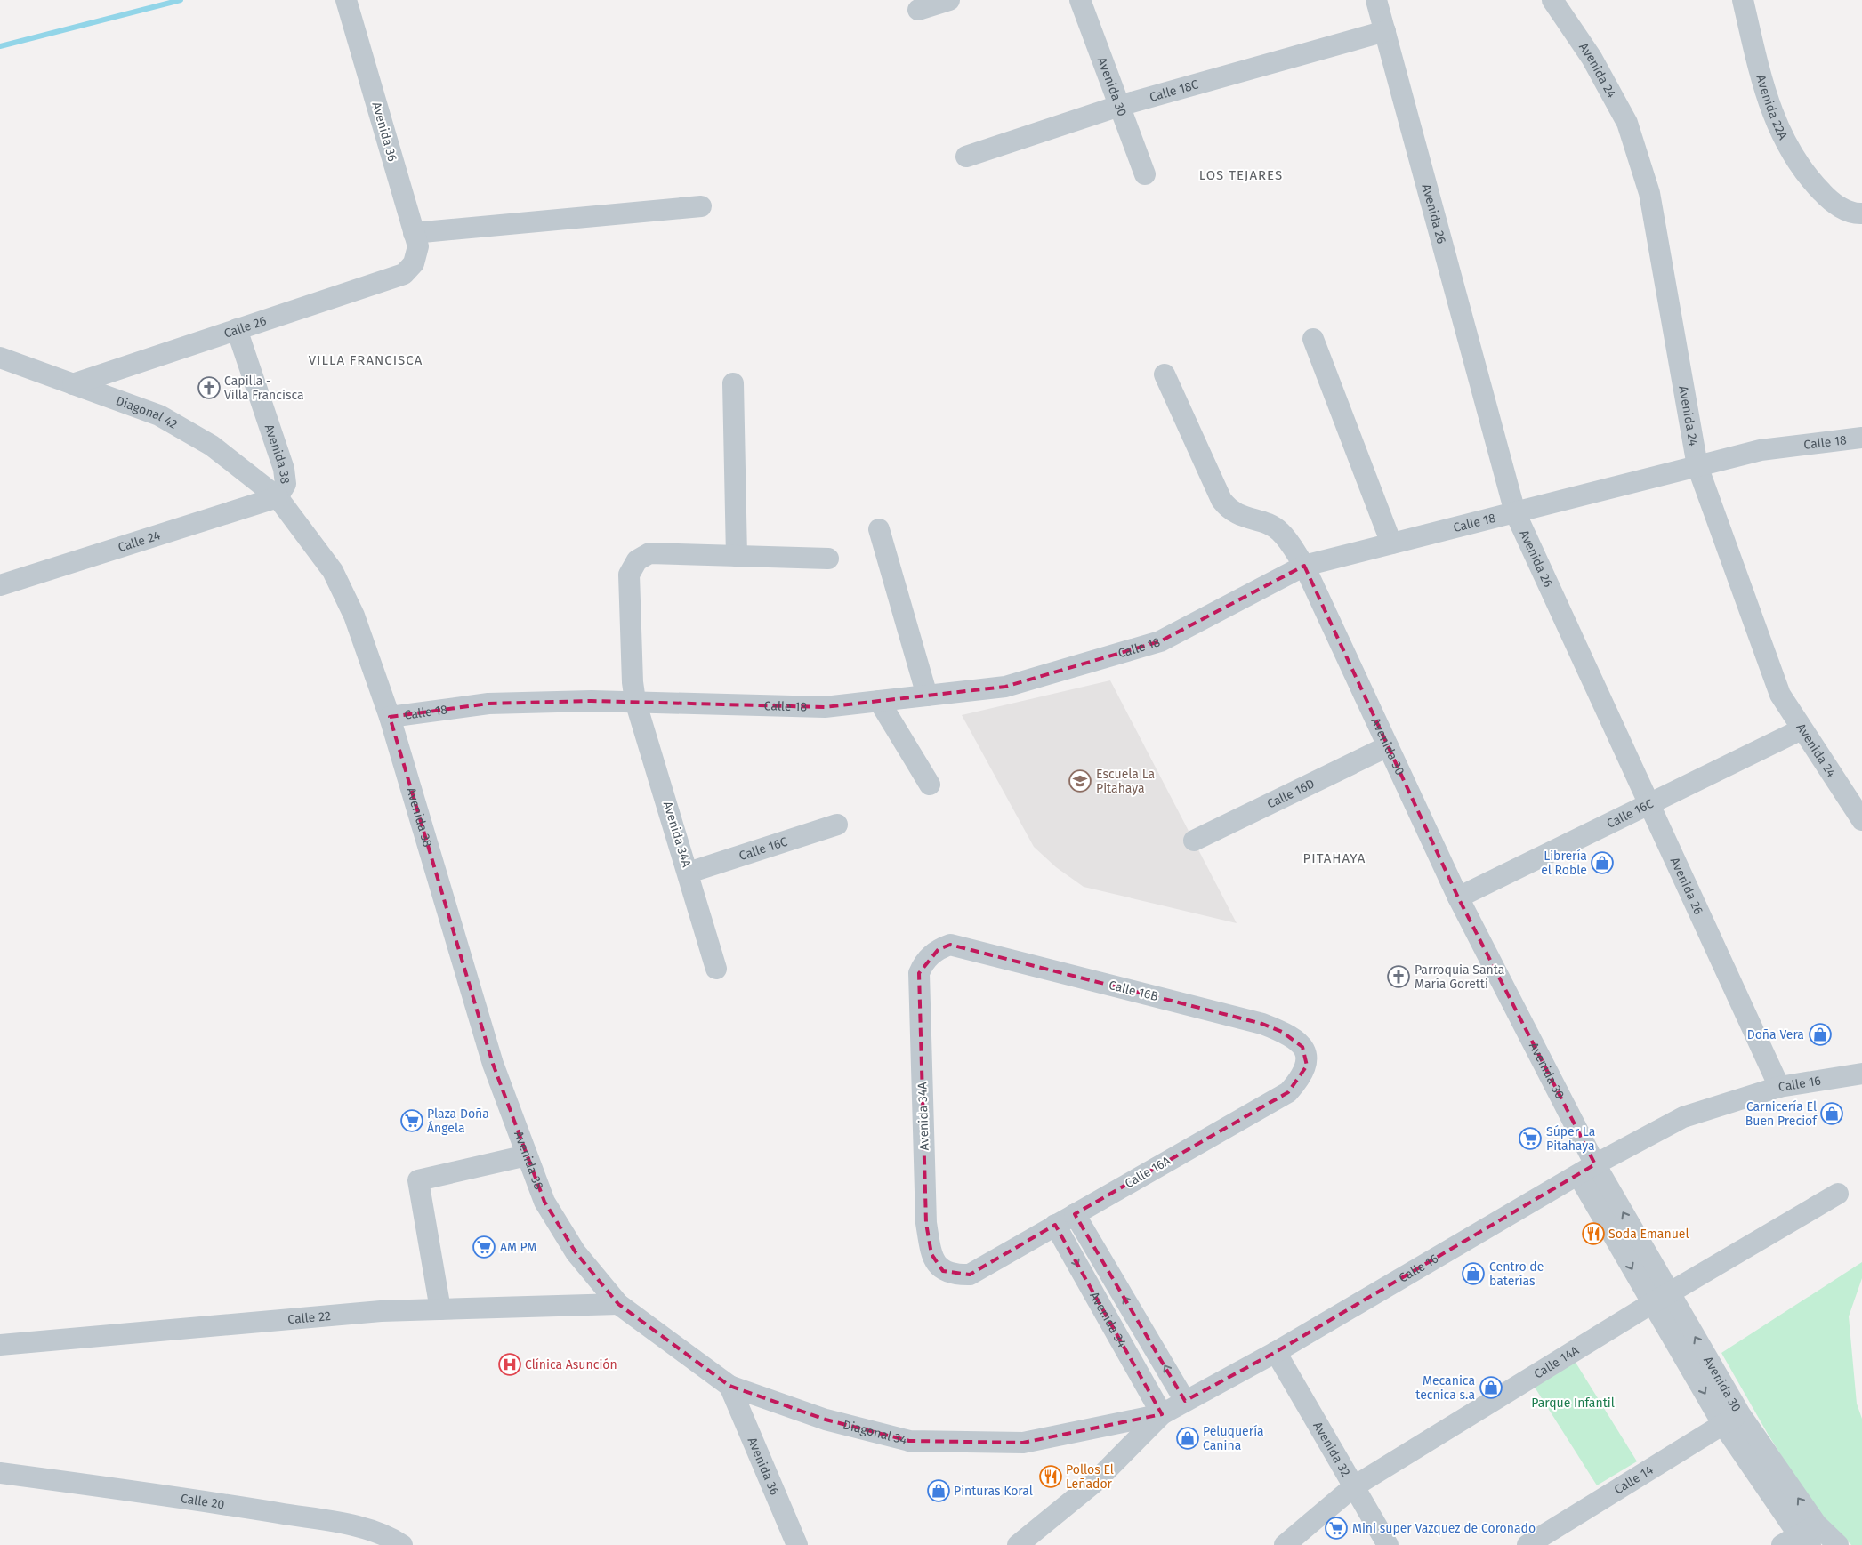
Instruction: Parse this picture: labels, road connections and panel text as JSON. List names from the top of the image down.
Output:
{
  "streets": {
    "street": [
      "Avenida 24",
      "Avenida 30",
      "Calle 18C",
      "Avenida 22A",
      "Avenida 36",
      "Avenida 26",
      "Calle 26",
      "Diagonal 42",
      "Calle 18",
      "Avenida 38",
      "Calle 24",
      "Calle 16D",
      "Calle 16C",
      "Avenida 34A",
      "Calle 16B",
      "Calle 16",
      "Calle 16A",
      "Calle 22",
      "Avenida 34",
      "Calle 14A",
      "Diagonal 34",
      "Avenida 32",
      "Calle 14",
      "Calle 20"
    ]
  },
  "crossings": [
    ["Avenida 24", "Calle 18"],
    ["Avenida 24", "Calle 16C"],
    ["Avenida 30", "Calle 18C"],
    ["Avenida 30", "Calle 18"],
    ["Avenida 30", "Calle 16D"],
    ["Avenida 30", "Calle 16C"],
    ["Avenida 30", "Calle 16"],
    ["Avenida 30", "Calle 14A"],
    ["Avenida 30", "Calle 14"],
    ["Calle 18C", "Avenida 26"],
    ["Avenida 36", "Calle 26"],
    ["Avenida 36", "Diagonal 34"],
    ["Avenida 26", "Calle 18"],
    ["Avenida 26", "Calle 16C"],
    ["Avenida 26", "Calle 16"],
    ["Calle 26", "Diagonal 42"],
    ["Calle 26", "Avenida 38"],
    ["Diagonal 42", "Avenida 38"],
    ["Diagonal 42", "Calle 24"],
    ["Calle 18", "Avenida 38"],
    ["Calle 18", "Avenida 34A"],
    ["Avenida 38", "Calle 24"],
    ["Avenida 38", "Calle 22"],
    ["Avenida 38", "Diagonal 34"],
    ["Calle 16C", "Avenida 34A"],
    ["Avenida 34A", "Calle 16B"],
    ["Avenida 34A", "Calle 16A"],
    ["Calle 16B", "Calle 16A"],
    ["Calle 16", "Avenida 34"],
    ["Calle 16", "Diagonal 34"],
    ["Calle 16", "Avenida 32"],
    ["Calle 16A", "Avenida 34"],
    ["Calle 22", "Diagonal 34"],
    ["Avenida 34", "Diagonal 34"],
    ["Calle 14A", "Avenida 32"]
  ],
  "districts": ["LOS TEJARES", "VILLA FRANCISCA", "PITAHAYA"],
  "parks": ["Parque Infantil"],
  "places": {
    "church": ["Capilla - Villa Francisca", "Parroquia Santa María Goretti"],
    "school or university": ["Escuela La Pitahaya"],
    "shop": [
      "Librería el Roble",
      "Doña Vera",
      "Carnicería El Buen Preciof",
      "Centro de baterías",
      "Mecanica tecnica s.a",
      "Peluquería Canina",
      "Pinturas Koral"
    ],
    "supermarket": [
      "Plaza Doña Ángela",
      "Súper La Pitahaya",
      "AM PM",
      "Mini super Vazquez de Coronado"
    ],
    "restaurant": ["Soda Emanuel", "Pollos El Leñador"],
    "hospital": ["Clínica Asunción"]
  }
}
